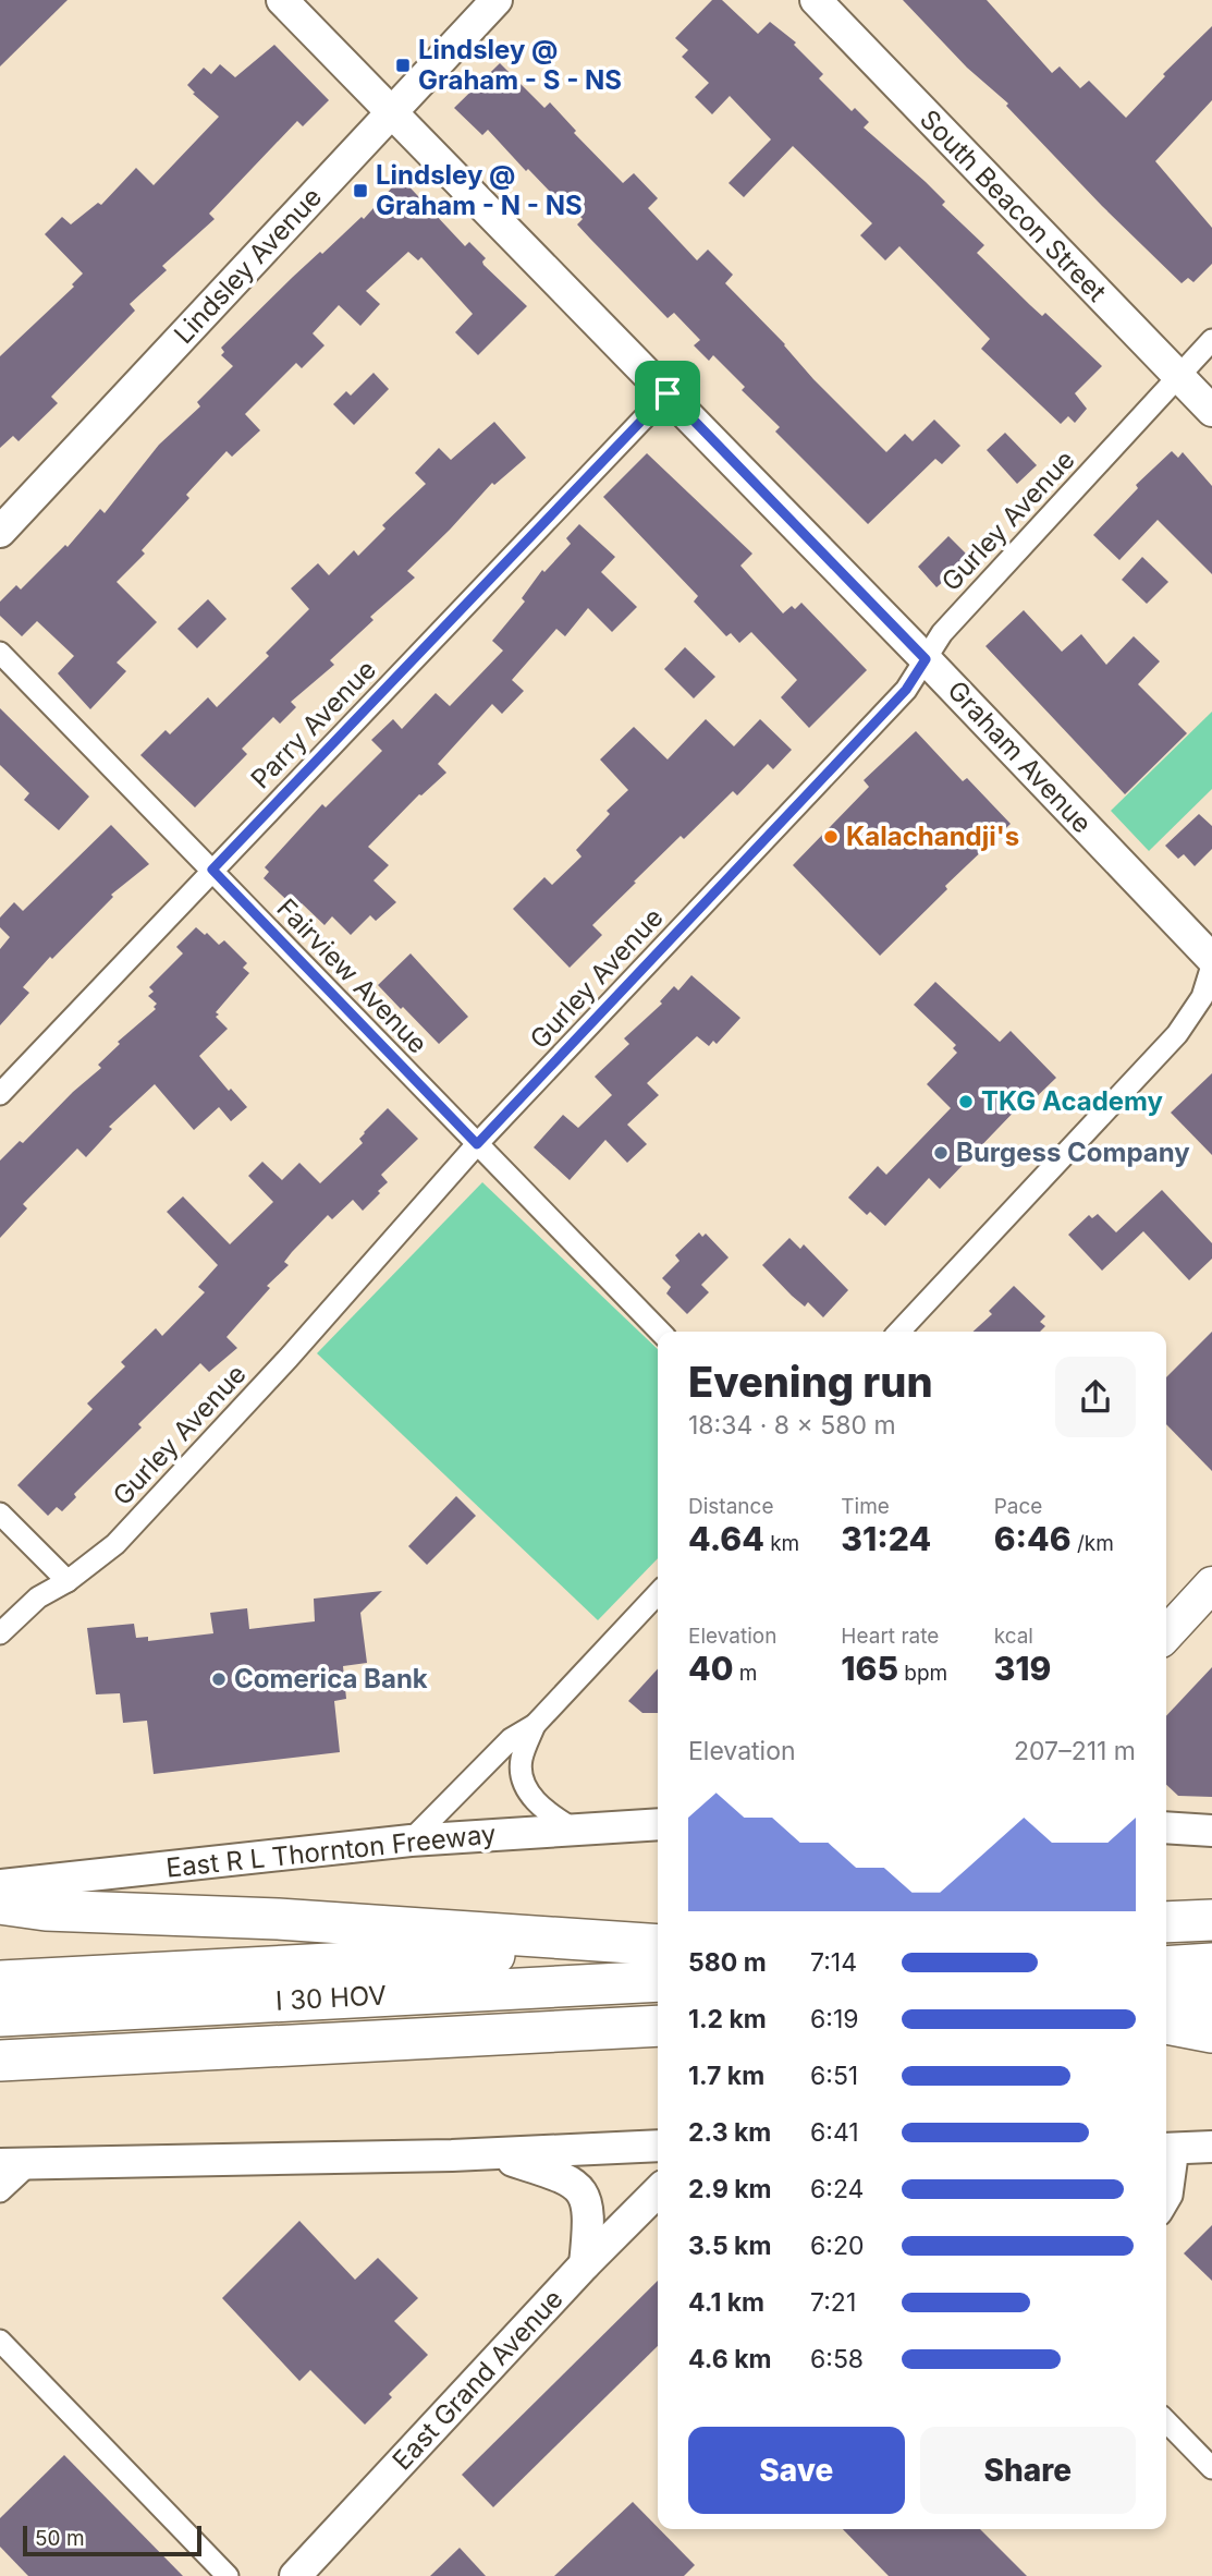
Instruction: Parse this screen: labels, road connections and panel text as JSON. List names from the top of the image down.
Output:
{
  "streets": {
    "highway": ["I 30 HOV"],
    "street": [
      "South Beacon Street",
      "Lindsley Avenue",
      "Gurley Avenue",
      "Parry Avenue",
      "Graham Avenue",
      "Fairview Avenue",
      "East R L Thornton Freeway",
      "East Grand Avenue"
    ]
  },
  "crossings": [
    ["South Beacon Street", "Gurley Avenue"],
    ["Lindsley Avenue", "Graham Avenue"],
    ["Gurley Avenue", "Graham Avenue"],
    ["Gurley Avenue", "Fairview Avenue"],
    ["Parry Avenue", "Graham Avenue"],
    ["Parry Avenue", "Fairview Avenue"]
  ],
  "places": {
    "transit": ["Lindsley @ Graham - S - NS", "Lindsley @ Graham - N - NS"],
    "other": [
      "Kalachandji's",
      "TKG Academy",
      "Burgess Company",
      "Comerica Bank"
    ]
  },
  "scale_bar": "50 m",
  "page": {
    "heading": ["Evening run", "18:34 · 8 × 580 m"],
    "stats": [
      ["Distance", "4.64 km"],
      ["Time", "31:24"],
      ["Pace", "6:46 /km"],
      ["Elevation", "40 m"],
      ["Heart rate", "165 bpm"],
      ["kcal", "319"]
    ],
    "chart": ["Elevation", "207–211 m"],
    "list": [
      {
        "name": "580 m",
        "note": "7:14"
      },
      {
        "name": "1.2 km",
        "note": "6:19"
      },
      {
        "name": "1.7 km",
        "note": "6:51"
      },
      {
        "name": "2.3 km",
        "note": "6:41"
      },
      {
        "name": "2.9 km",
        "note": "6:24"
      },
      {
        "name": "3.5 km",
        "note": "6:20"
      },
      {
        "name": "4.1 km",
        "note": "7:21"
      },
      {
        "name": "4.6 km",
        "note": "6:58"
      }
    ],
    "buttons": ["Save", "Share"],
    "scale": "50 m"
  }
}
